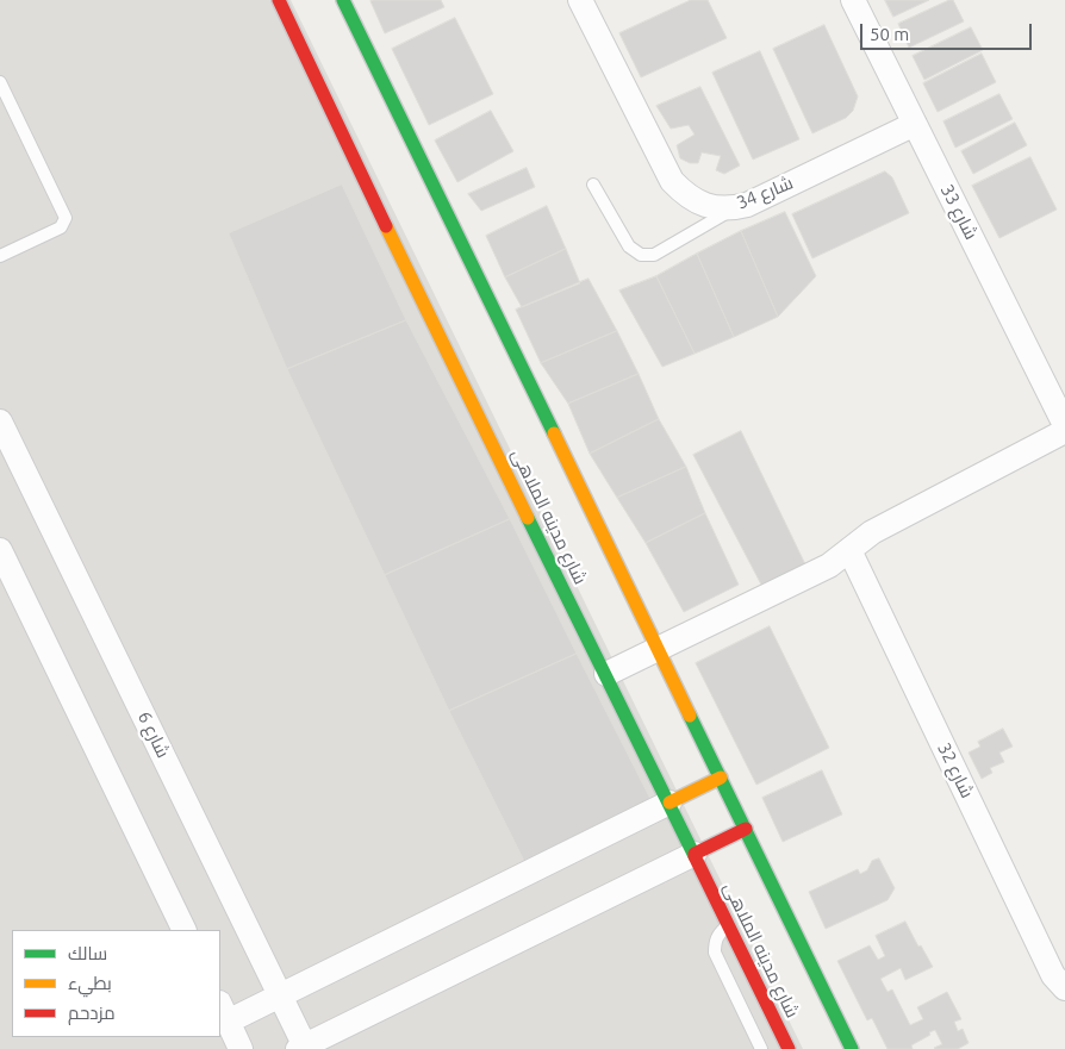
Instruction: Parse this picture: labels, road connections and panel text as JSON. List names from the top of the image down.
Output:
{
  "streets": {
    "street": [
      "شارع 34",
      "شارع 33",
      "شارع مدينه الملاهى",
      "شارع 6",
      "شارع 32"
    ]
  },
  "crossings": [
    ["شارع 34", "شارع 33"]
  ],
  "legend": ["سالك", "بطيء", "مزدحم"],
  "scale_bar": "50 m"
}
